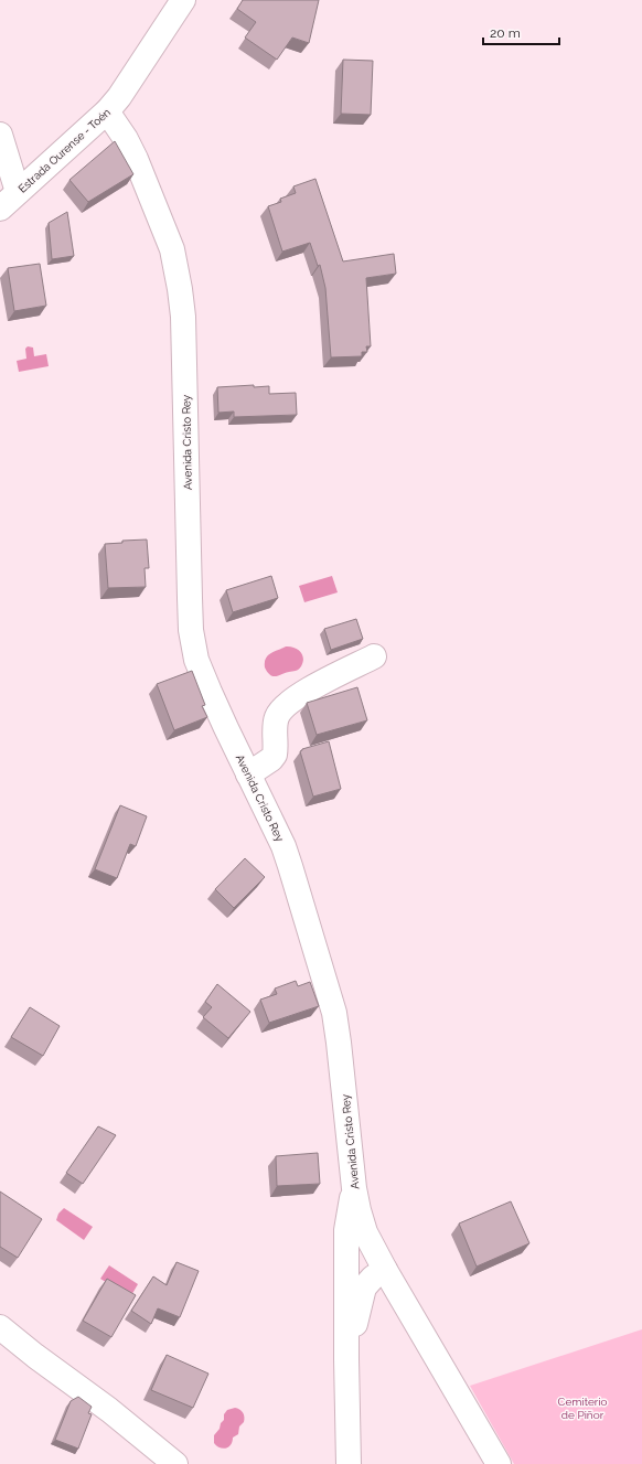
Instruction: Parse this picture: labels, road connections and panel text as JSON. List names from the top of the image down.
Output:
{
  "streets": {
    "street": ["Estrada Ourense - Toén", "Avenida Cristo Rey"]
  },
  "crossings": [
    ["Estrada Ourense - Toén", "Avenida Cristo Rey"]
  ],
  "parks": ["Cemiterio de Piñor"],
  "scale_bar": "20 m"
}
